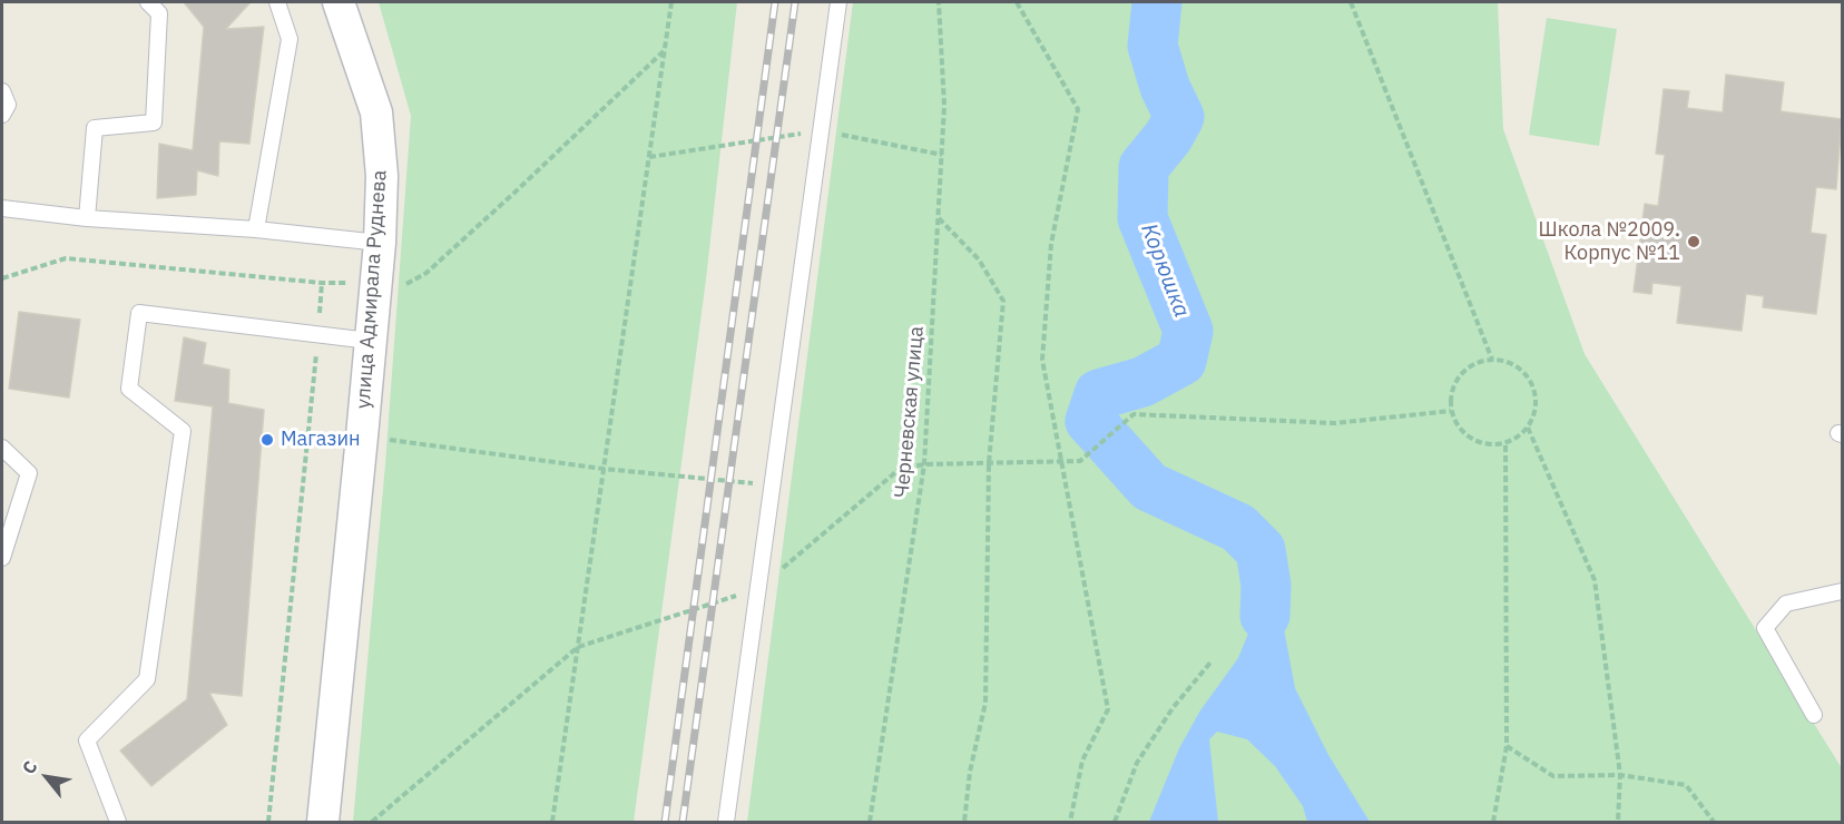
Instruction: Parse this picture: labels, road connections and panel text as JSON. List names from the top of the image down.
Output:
{
  "streets": {
    "street": ["улица Адмирала Руднева"],
    "path": ["Черневская улица"]
  },
  "water": ["Корюшка"],
  "places": ["Школа №2009. Корпус №11", "Магазин"],
  "north": "top left"
}
